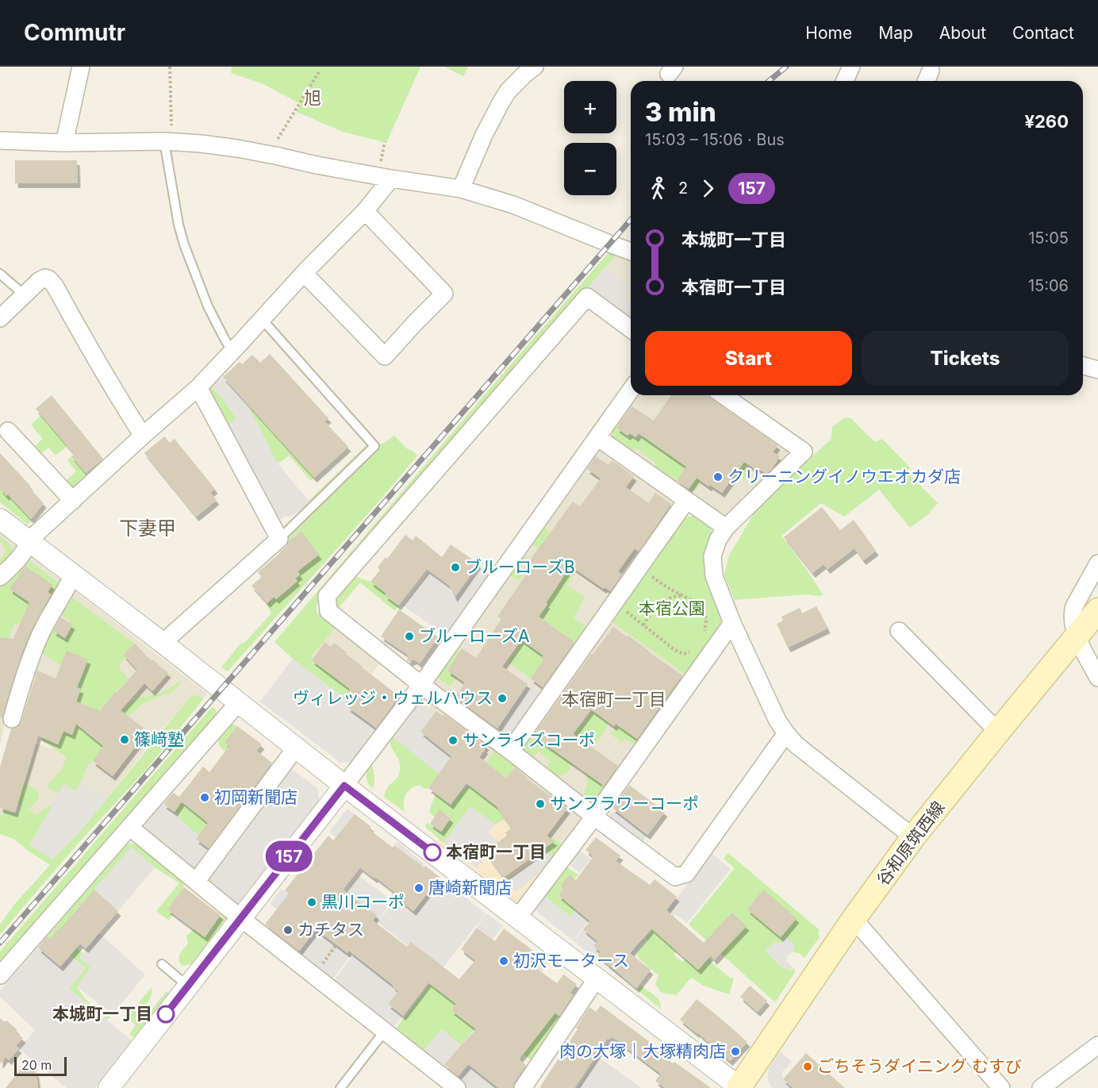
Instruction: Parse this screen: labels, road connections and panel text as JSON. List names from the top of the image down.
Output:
{
  "streets": {
    "main road": ["谷和原筑西線"]
  },
  "districts": ["旭", "下妻甲", "本宿町一丁目"],
  "parks": ["本宿公園"],
  "places": [
    "クリーニングイノウエオカダ店",
    "ブルーローズB",
    "ブルーローズA",
    "ヴィレッジ・ウェルハウス",
    "篠﨑塾",
    "サンライズコーポ",
    "初岡新聞店",
    "サンフラワーコーポ",
    "本宿町一丁目",
    "唐崎新聞店",
    "黒川コーポ",
    "カチタス",
    "初沢モータース",
    "本城町一丁目",
    "肉の大塚｜大塚精肉店",
    "ごちそうダイニング むすび"
  ],
  "lines": ["bus line 157"],
  "scale_bar": "20 m",
  "page": {
    "header": "Commutr",
    "nav": [
      "Home",
      "Map",
      "About",
      "Contact"
    ],
    "on_map": "157",
    "map_buttons": ["+", "−"],
    "heading": ["3 min", "15:03 – 15:06 · Bus", "¥260"],
    "legs": ["2", "157"],
    "list": [
      {
        "name": "本城町一丁目",
        "value": "15:05"
      },
      {
        "name": "本宿町一丁目",
        "value": "15:06"
      }
    ],
    "buttons": ["Start", "Tickets"],
    "scale": "20 m"
  }
}
